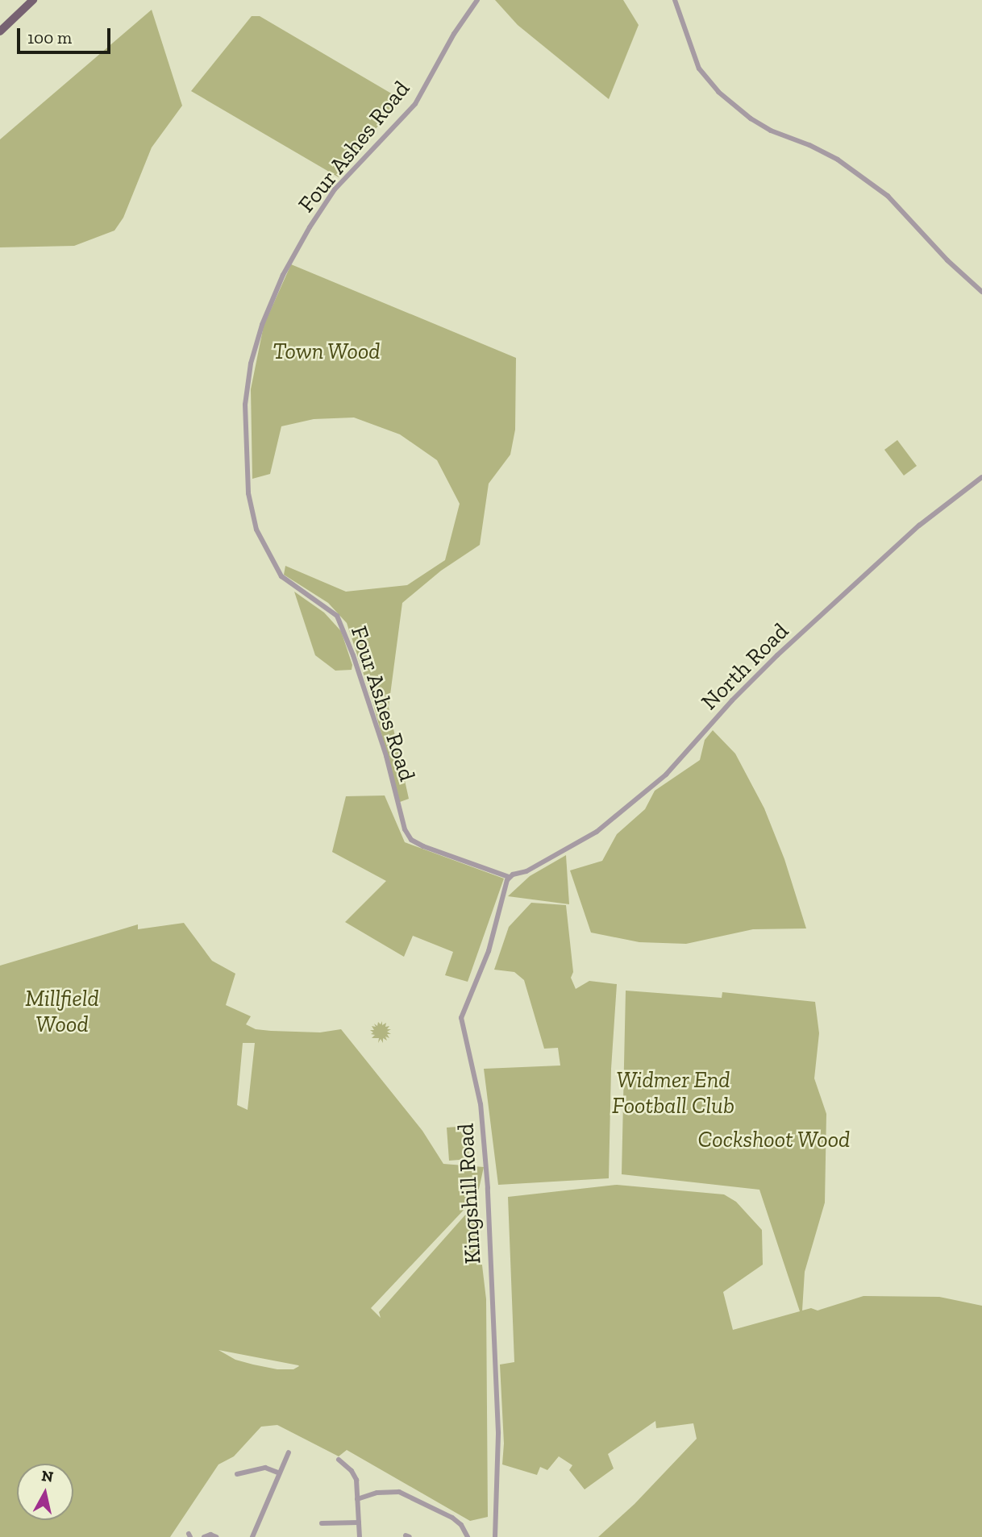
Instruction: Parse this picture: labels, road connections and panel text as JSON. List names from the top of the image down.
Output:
{
  "streets": {
    "street": ["Four Ashes Road", "North Road", "Kingshill Road"]
  },
  "crossings": [
    ["Four Ashes Road", "North Road"],
    ["Four Ashes Road", "Kingshill Road"],
    ["North Road", "Kingshill Road"]
  ],
  "parks": [
    "Town Wood",
    "Millfield Wood",
    "Widmer End Football Club",
    "Cockshoot Wood"
  ],
  "scale_bar": "100 m",
  "north": "top"
}
